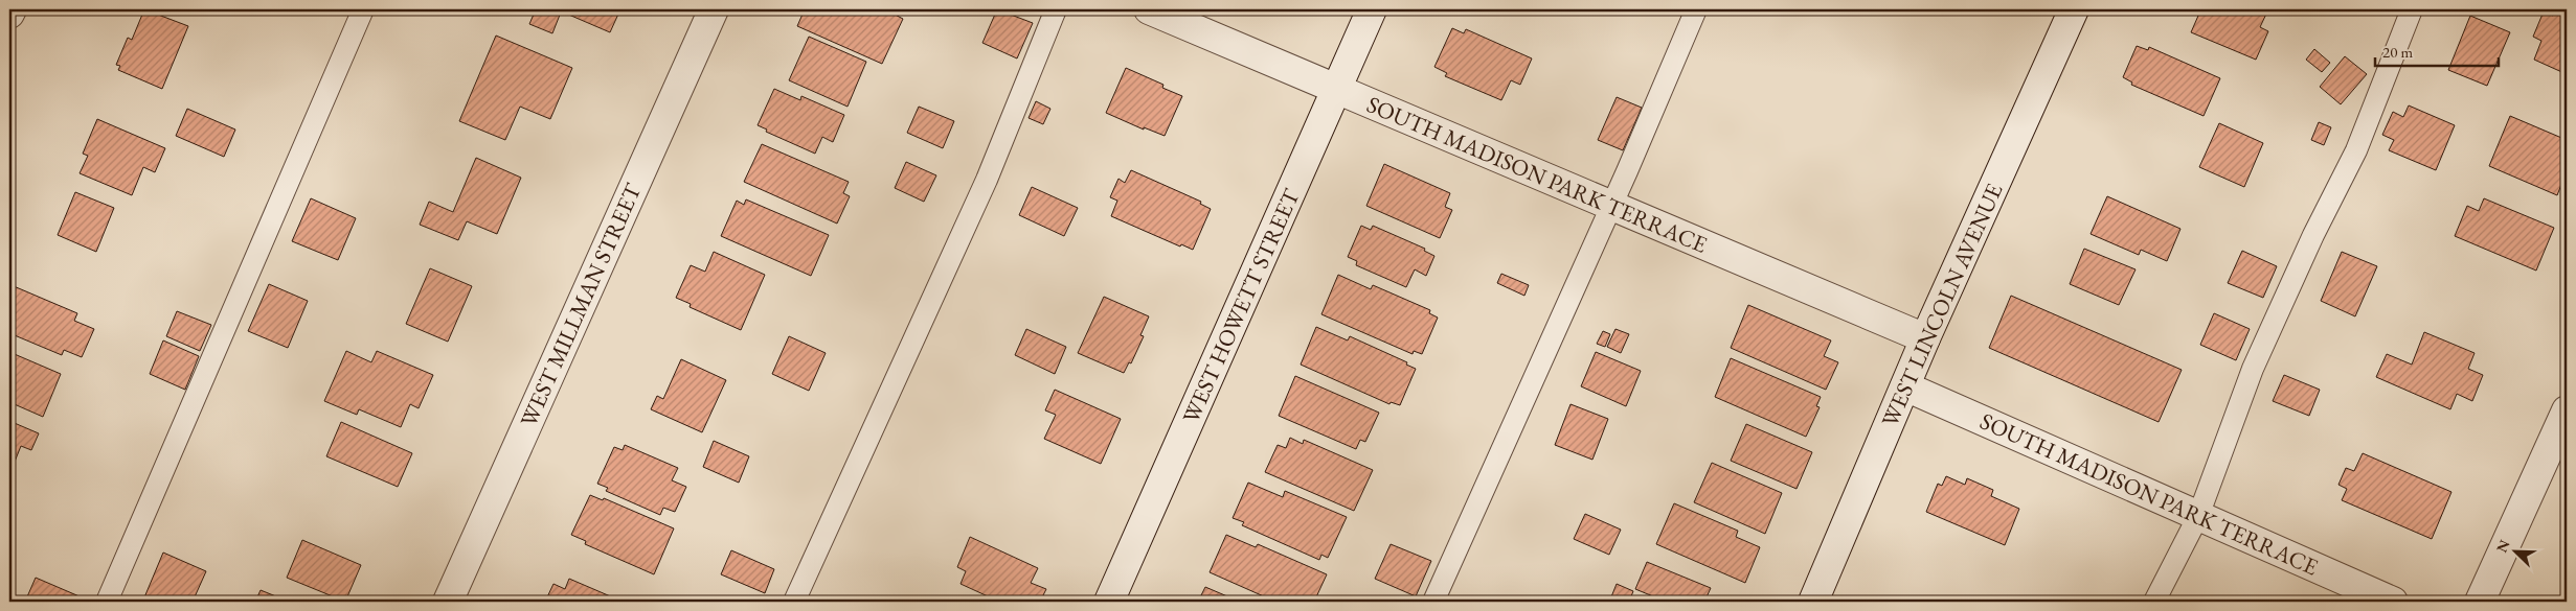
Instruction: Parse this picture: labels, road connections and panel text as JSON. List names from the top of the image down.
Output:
{
  "streets": {
    "street": [
      "SOUTH MADISON PARK TERRACE",
      "WEST MILLMAN STREET",
      "WEST LINCOLN AVENUE",
      "WEST HOWETT STREET"
    ]
  },
  "crossings": [
    ["SOUTH MADISON PARK TERRACE", "WEST LINCOLN AVENUE"],
    ["SOUTH MADISON PARK TERRACE", "WEST HOWETT STREET"]
  ],
  "scale_bar": "20 m",
  "north": "top left"
}
